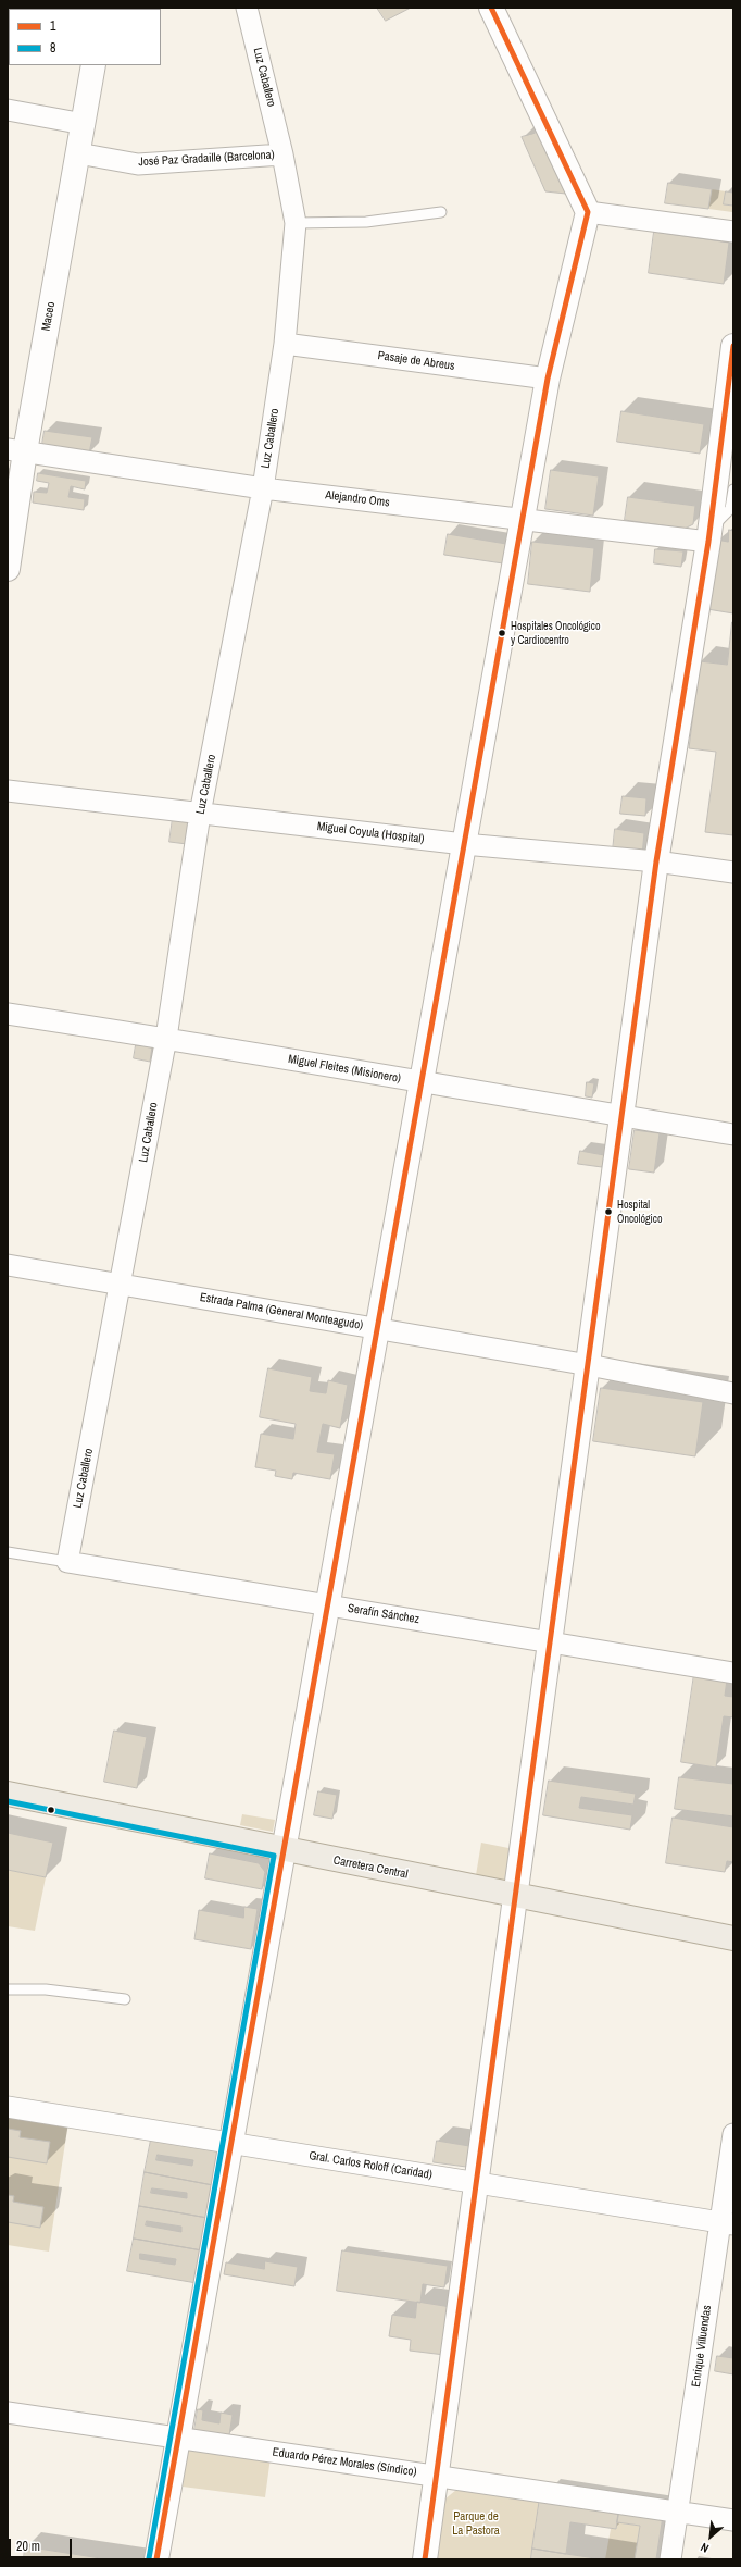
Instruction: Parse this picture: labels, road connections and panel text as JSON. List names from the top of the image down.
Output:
{
  "streets": {
    "main road": ["Maceo", "Carretera Central"],
    "street": [
      "Luz Caballero",
      "José Paz Gradaille (Barcelona)",
      "Pasaje de Abreus",
      "Alejandro Oms",
      "Miguel Coyula (Hospital)",
      "Miguel Fleites (Misionero)",
      "Estrada Palma (General Monteagudo)",
      "Serafín Sánchez",
      "Gral. Carlos Roloff (Caridad)",
      "Enrique Villuendas",
      "Eduardo Pérez Morales (Síndico)"
    ]
  },
  "crossings": [
    ["Luz Caballero", "José Paz Gradaille (Barcelona)"],
    ["Luz Caballero", "Pasaje de Abreus"],
    ["Luz Caballero", "Alejandro Oms"],
    ["Luz Caballero", "Miguel Coyula (Hospital)"],
    ["Luz Caballero", "Miguel Fleites (Misionero)"],
    ["Luz Caballero", "Estrada Palma (General Monteagudo)"],
    ["Luz Caballero", "Serafín Sánchez"],
    ["José Paz Gradaille (Barcelona)", "Maceo"],
    ["Maceo", "Alejandro Oms"],
    ["Gral. Carlos Roloff (Caridad)", "Enrique Villuendas"],
    ["Enrique Villuendas", "Eduardo Pérez Morales (Síndico)"]
  ],
  "parks": ["Parque de La Pastora"],
  "places": ["Hospitales Oncológico y Cardiocentro", "Hospital Oncológico"],
  "lines": ["transit line 1", "transit line 8"],
  "legend": ["1", "8"],
  "scale_bar": "20 m",
  "north": "bottom left"
}
